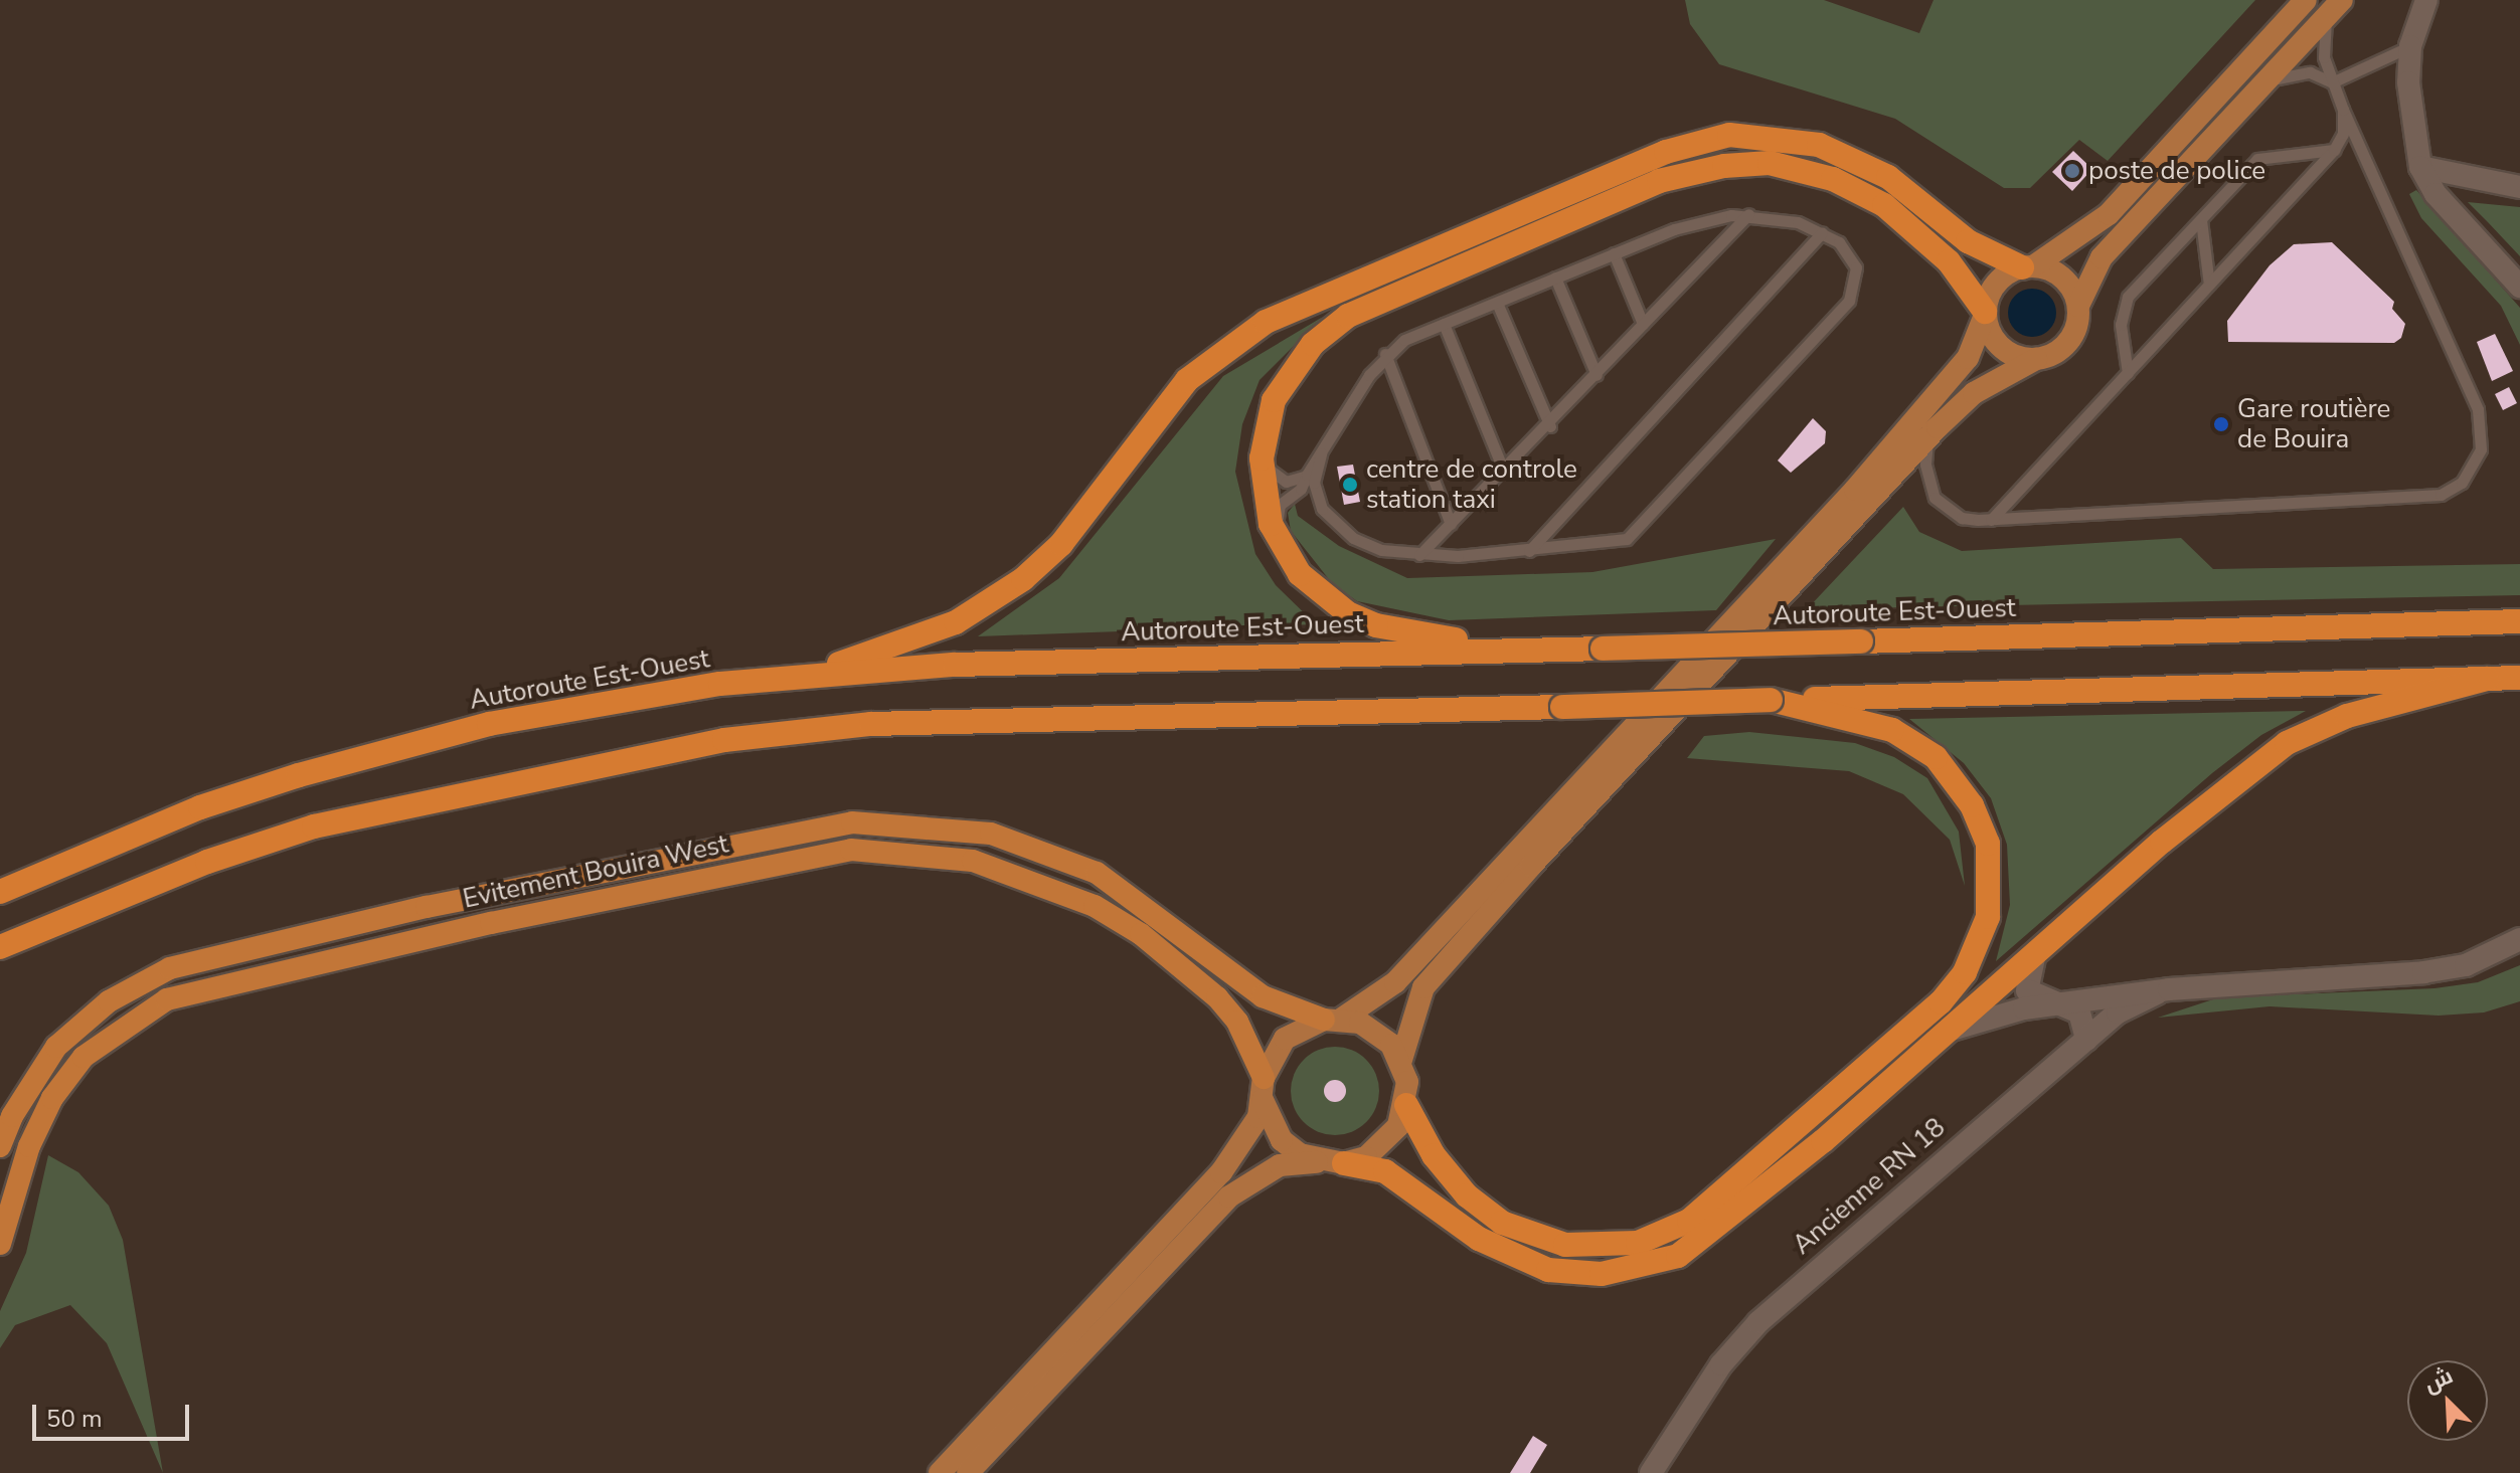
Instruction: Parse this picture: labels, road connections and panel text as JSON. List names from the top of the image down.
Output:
{
  "streets": {
    "highway": ["Autoroute Est-Ouest", "Evitement Bouira West"],
    "street": ["Ancienne RN 18"]
  },
  "places": ["poste de police", "Gare routière de Bouira", "centre de controle station taxi"],
  "scale_bar": "50 m",
  "north": "top left"
}
